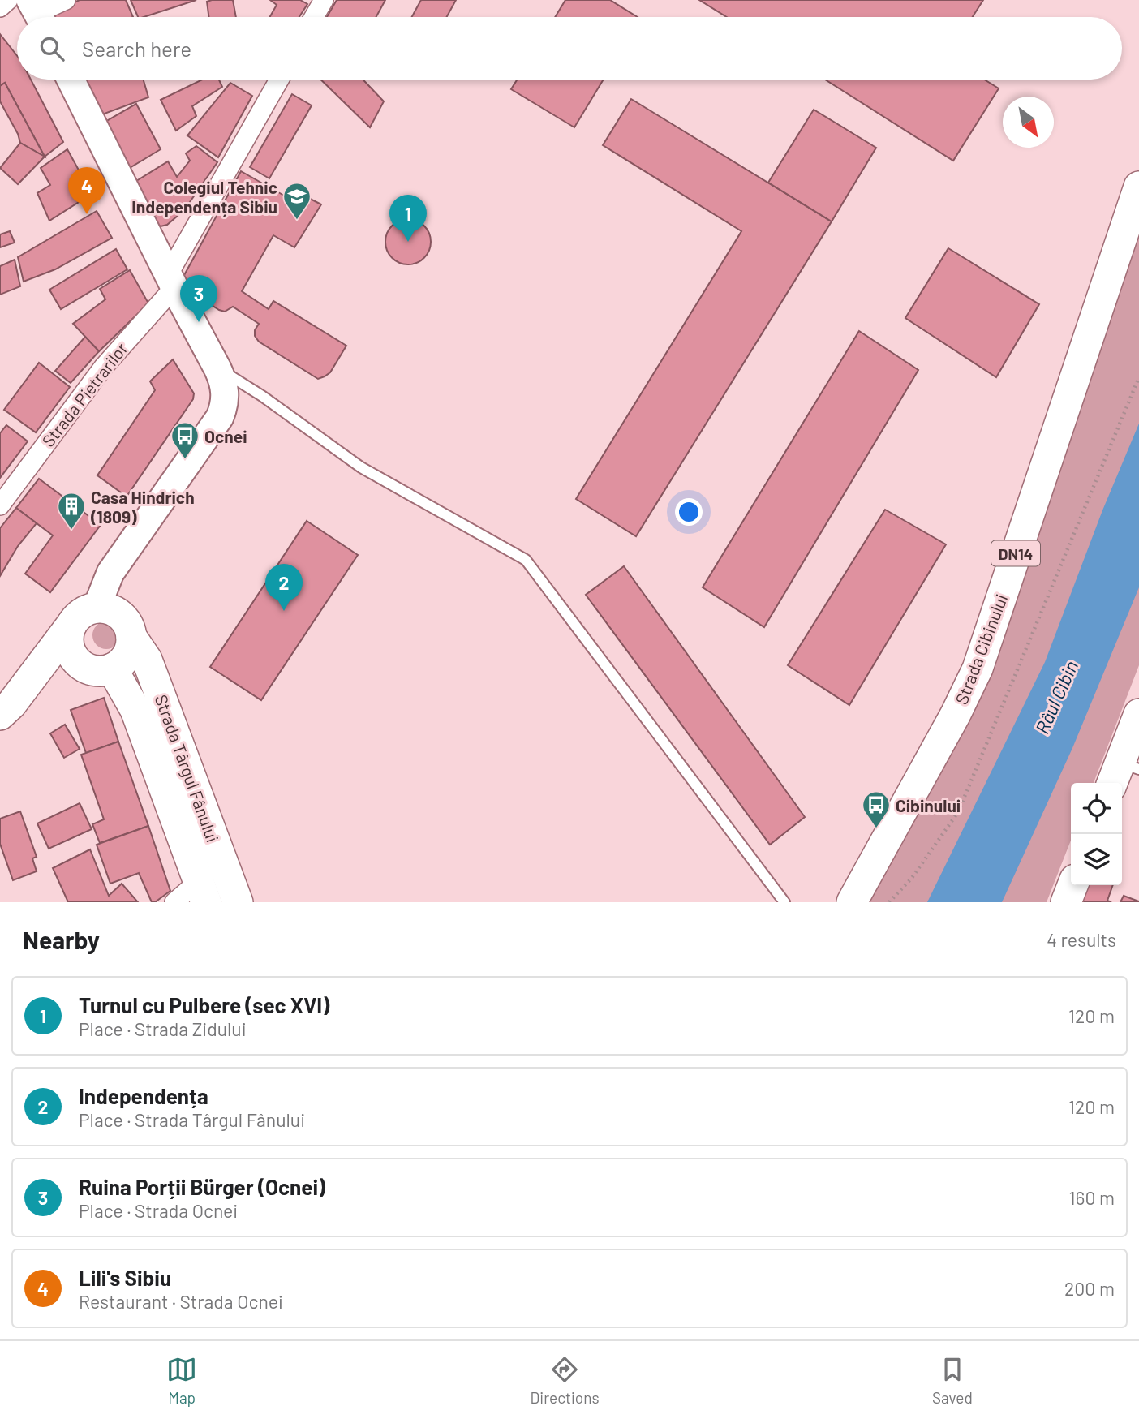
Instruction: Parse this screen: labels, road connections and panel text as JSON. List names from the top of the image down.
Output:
{
  "streets": {
    "main road": ["DN14", "Strada Cibinului", "Strada Târgul Fânului"],
    "street": ["Strada Pietrarilor"]
  },
  "water": ["Râul Cibin"],
  "places": {
    "school or university": ["Colegiul Tehnic Independența Sibiu"],
    "bus stop": ["Ocnei", "Cibinului"],
    "building": ["Casa Hindrich (1809)"]
  },
  "north": "bottom right",
  "page": {
    "search": "Search here",
    "pins": [
      "4",
      "1",
      "3",
      "2"
    ],
    "heading": ["Nearby", "4 results"],
    "list": [
      {
        "mark": "1",
        "name": "Turnul cu Pulbere (sec XVI)",
        "note": "Place · Strada Zidului",
        "value": "120 m"
      },
      {
        "mark": "2",
        "name": "Independența",
        "note": "Place · Strada Târgul Fânului",
        "value": "120 m"
      },
      {
        "mark": "3",
        "name": "Ruina Porții Bürger (Ocnei)",
        "note": "Place · Strada Ocnei",
        "value": "160 m"
      },
      {
        "mark": "4",
        "name": "Lili's Sibiu",
        "note": "Restaurant · Strada Ocnei",
        "value": "200 m"
      }
    ],
    "nav": ["Map", "Directions", "Saved"]
  }
}
